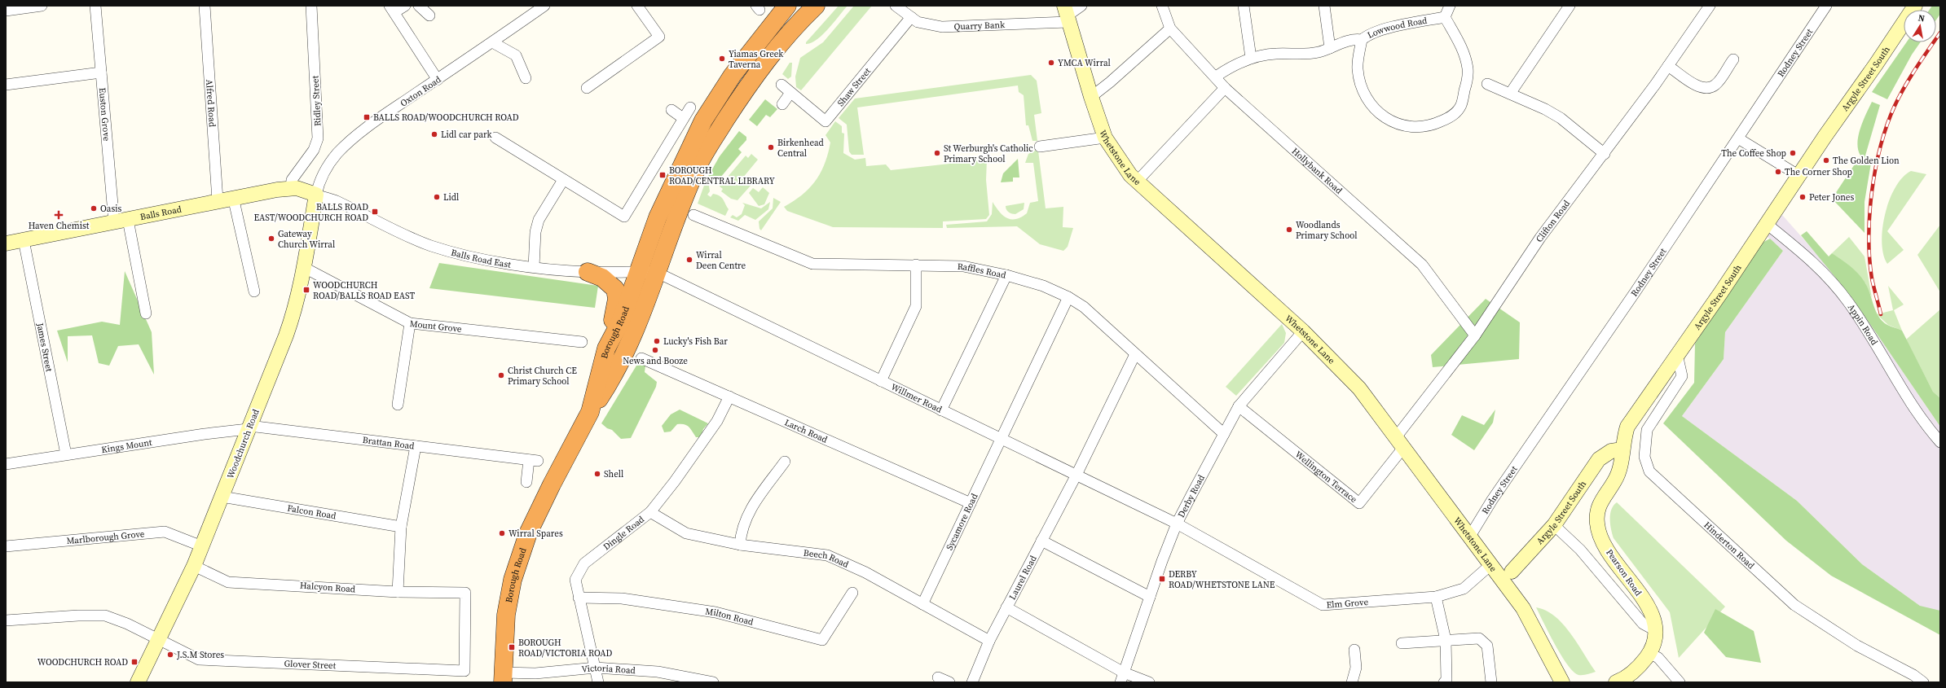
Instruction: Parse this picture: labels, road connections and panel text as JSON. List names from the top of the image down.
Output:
{
  "streets": {
    "highway": ["Borough Road"],
    "main road": [
      "Argyle Street South",
      "Whetstone Lane",
      "Balls Road",
      "Woodchurch Road",
      "Pearson Road"
    ],
    "street": [
      "Quarry Bank",
      "Lowwood Road",
      "Rodney Street",
      "Shaw Street",
      "Oxton Road",
      "Ridley Street",
      "Alfred Road",
      "Euston Grove",
      "Hollybank Road",
      "Clifton Road",
      "Balls Road East",
      "Raffles Road",
      "Mount Grove",
      "Appin Road",
      "James Street",
      "Willmer Road",
      "Larch Road",
      "Brattan Road",
      "Kings Mount",
      "Wellington Terrace",
      "Derby Road",
      "Falcon Road",
      "Sycamore Road",
      "Dingle Road",
      "Marlborough Grove",
      "Hinderton Road",
      "Beech Road",
      "Laurel Road",
      "Halcyon Road",
      "Elm Grove",
      "Milton Road",
      "Glover Street",
      "Victoria Road"
    ]
  },
  "crossings": [
    ["Quarry Bank", "Shaw Street"],
    ["Quarry Bank", "Whetstone Lane"],
    ["Lowwood Road", "Hollybank Road"],
    ["Rodney Street", "Whetstone Lane"],
    ["Argyle Street South", "Appin Road"],
    ["Argyle Street South", "Hinderton Road"],
    ["Argyle Street South", "Pearson Road"],
    ["Oxton Road", "Balls Road"],
    ["Oxton Road", "Balls Road East"],
    ["Oxton Road", "Woodchurch Road"],
    ["Ridley Street", "Balls Road"],
    ["Alfred Road", "Balls Road"],
    ["Euston Grove", "Balls Road"],
    ["Whetstone Lane", "Clifton Road"],
    ["Whetstone Lane", "Wellington Terrace"],
    ["Whetstone Lane", "Derby Road"],
    ["Whetstone Lane", "Elm Grove"],
    ["Hollybank Road", "Clifton Road"],
    ["Balls Road", "Balls Road East"],
    ["Balls Road", "James Street"],
    ["Balls Road", "Woodchurch Road"],
    ["Clifton Road", "Wellington Terrace"],
    ["Balls Road East", "Borough Road"],
    ["Balls Road East", "Willmer Road"],
    ["Balls Road East", "Woodchurch Road"],
    ["Raffles Road", "Derby Road"],
    ["Raffles Road", "Sycamore Road"],
    ["Raffles Road", "Laurel Road"],
    ["Mount Grove", "Woodchurch Road"],
    ["Borough Road", "Victoria Road"],
    ["James Street", "Kings Mount"],
    ["Willmer Road", "Derby Road"],
    ["Willmer Road", "Sycamore Road"],
    ["Willmer Road", "Laurel Road"],
    ["Willmer Road", "Elm Grove"],
    ["Larch Road", "Sycamore Road"],
    ["Larch Road", "Dingle Road"],
    ["Brattan Road", "Woodchurch Road"],
    ["Brattan Road", "Kings Mount"],
    ["Woodchurch Road", "Kings Mount"],
    ["Woodchurch Road", "Falcon Road"],
    ["Woodchurch Road", "Marlborough Grove"],
    ["Woodchurch Road", "Halcyon Road"],
    ["Woodchurch Road", "Glover Street"],
    ["Wellington Terrace", "Derby Road"],
    ["Derby Road", "Elm Grove"],
    ["Sycamore Road", "Beech Road"],
    ["Dingle Road", "Beech Road"],
    ["Dingle Road", "Milton Road"],
    ["Dingle Road", "Victoria Road"],
    ["Beech Road", "Laurel Road"],
    ["Halcyon Road", "Glover Street"]
  ],
  "places": {
    "other": [
      "Yiamas Greek Taverna",
      "YMCA Wirral",
      "Lidl car park",
      "Birkenhead Central",
      "St Werburgh's Catholic Primary School",
      "The Coffee Shop",
      "The Golden Lion",
      "The Corner Shop",
      "Lidl",
      "Peter Jones",
      "Oasis",
      "Woodlands Primary School",
      "Gateway Church Wirral",
      "Wirral Deen Centre",
      "Lucky's Fish Bar",
      "News and Booze",
      "Christ Church CE Primary School",
      "Shell",
      "Wirral Spares",
      "J.S.M Stores"
    ],
    "transit": [
      "BALLS ROAD/WOODCHURCH ROAD",
      "BOROUGH ROAD/CENTRAL LIBRARY",
      "BALLS ROAD EAST/WOODCHURCH ROAD",
      "WOODCHURCH ROAD/BALLS ROAD EAST",
      "DERBY ROAD/WHETSTONE LANE",
      "BOROUGH ROAD/VICTORIA ROAD",
      "WOODCHURCH ROAD"
    ],
    "health": ["Haven Chemist"]
  },
  "north": "top"
}
